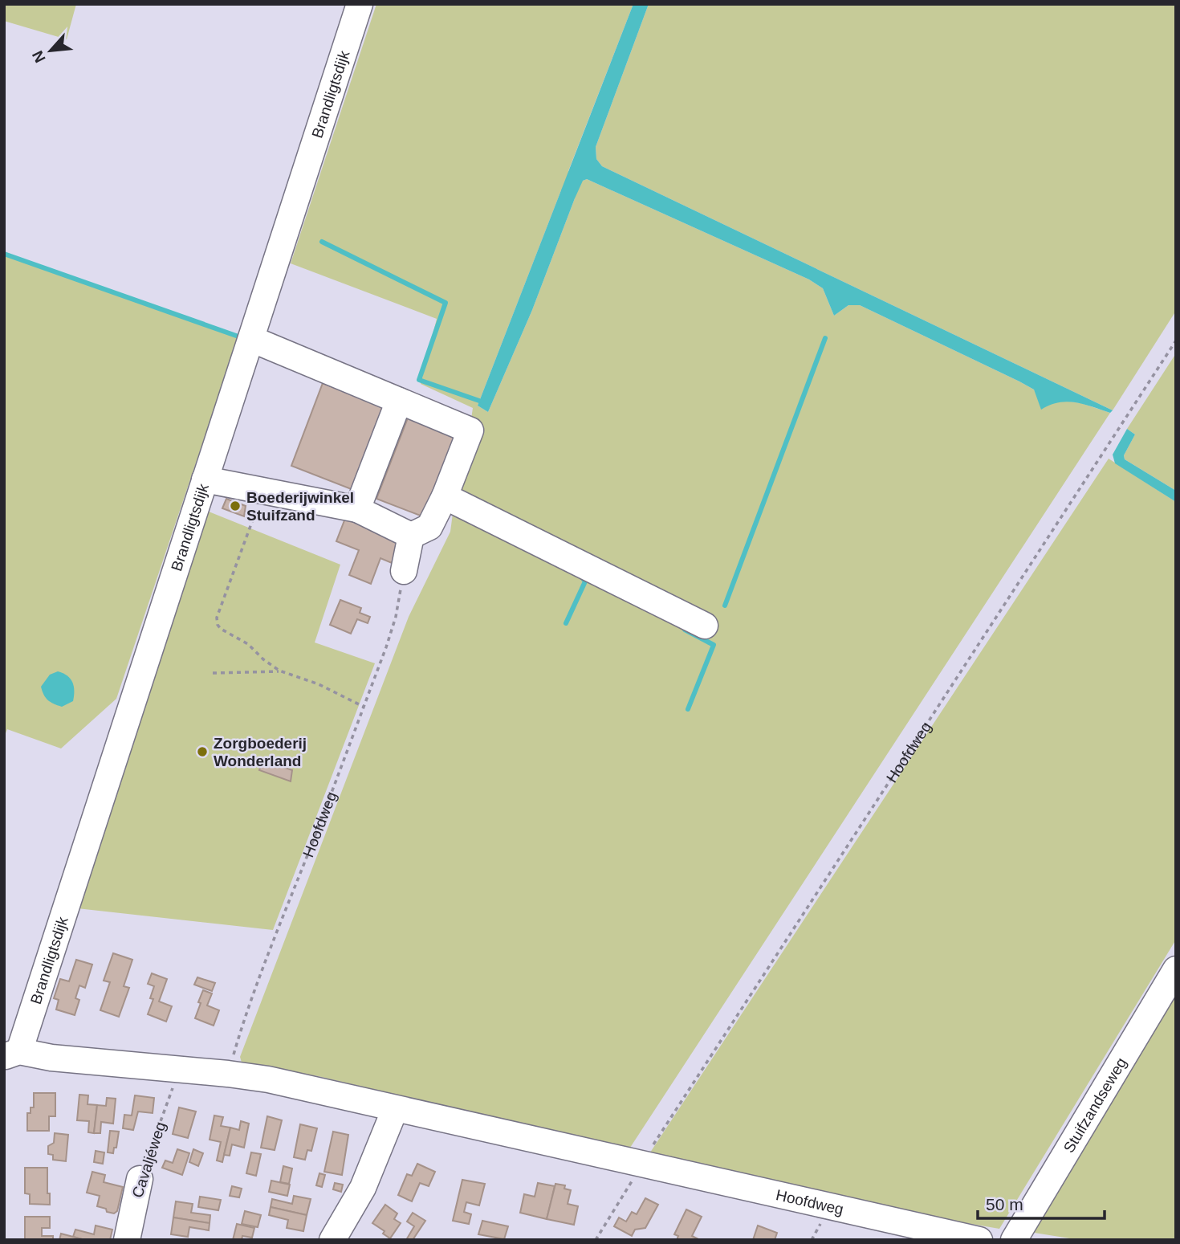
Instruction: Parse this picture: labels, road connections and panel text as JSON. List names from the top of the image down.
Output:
{
  "streets": {
    "street": [
      "Brandligtsdijk",
      "Hoofdweg",
      "Stuifzandseweg",
      "Cavaljéweg"
    ]
  },
  "crossings": [
    ["Brandligtsdijk", "Hoofdweg"]
  ],
  "places": ["Boederijwinkel Stuifzand", "Zorgboederij Wonderland"],
  "scale_bar": "50 m",
  "north": "bottom left"
}
